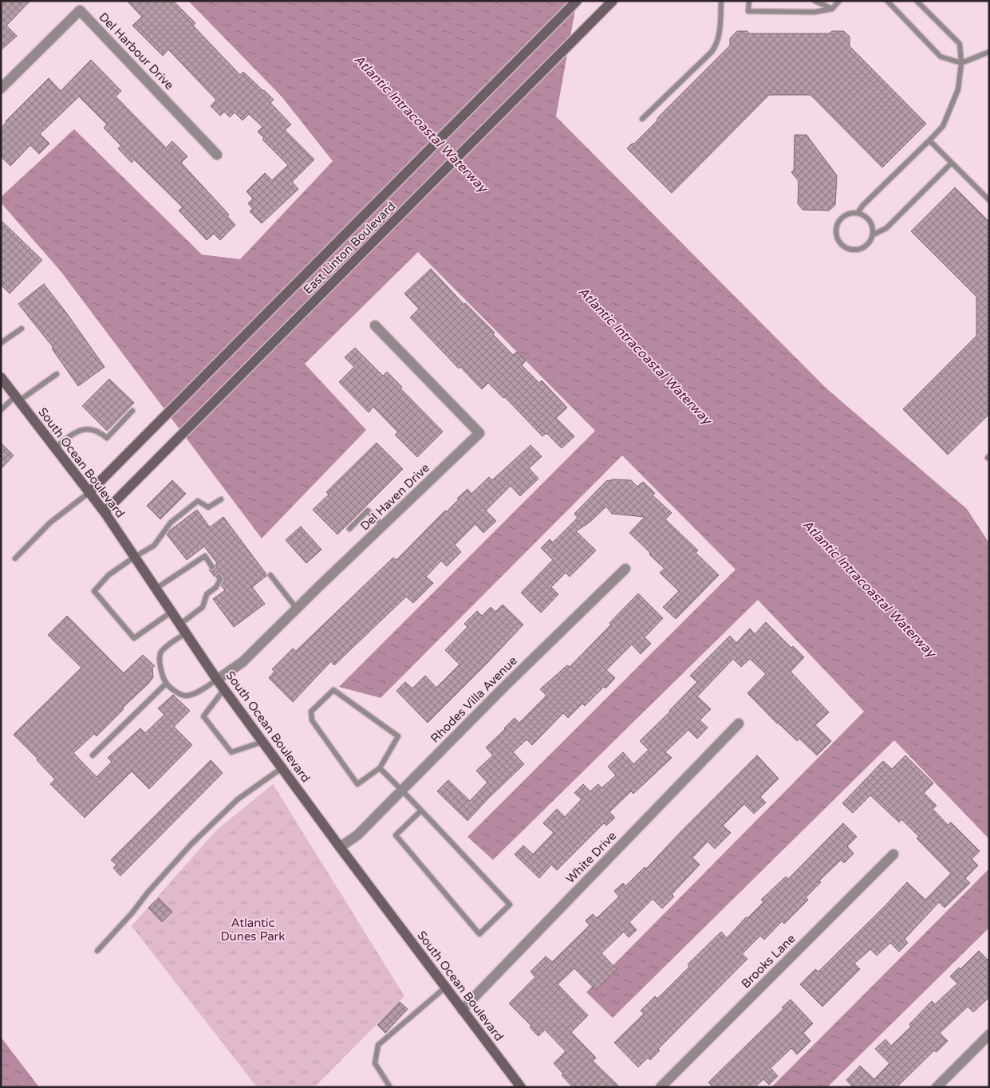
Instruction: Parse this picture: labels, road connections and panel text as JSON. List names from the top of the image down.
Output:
{
  "streets": {
    "main road": ["East Linton Boulevard", "South Ocean Boulevard"],
    "street": [
      "Del Harbour Drive",
      "Del Haven Drive",
      "Rhodes Villa Avenue",
      "White Drive",
      "Brooks Lane"
    ]
  },
  "crossings": [
    ["East Linton Boulevard", "South Ocean Boulevard"],
    ["South Ocean Boulevard", "Del Haven Drive"],
    ["South Ocean Boulevard", "Rhodes Villa Avenue"],
    ["South Ocean Boulevard", "White Drive"]
  ],
  "water": ["Atlantic Intracoastal Waterway"],
  "parks": ["Atlantic Dunes Park"]
}
